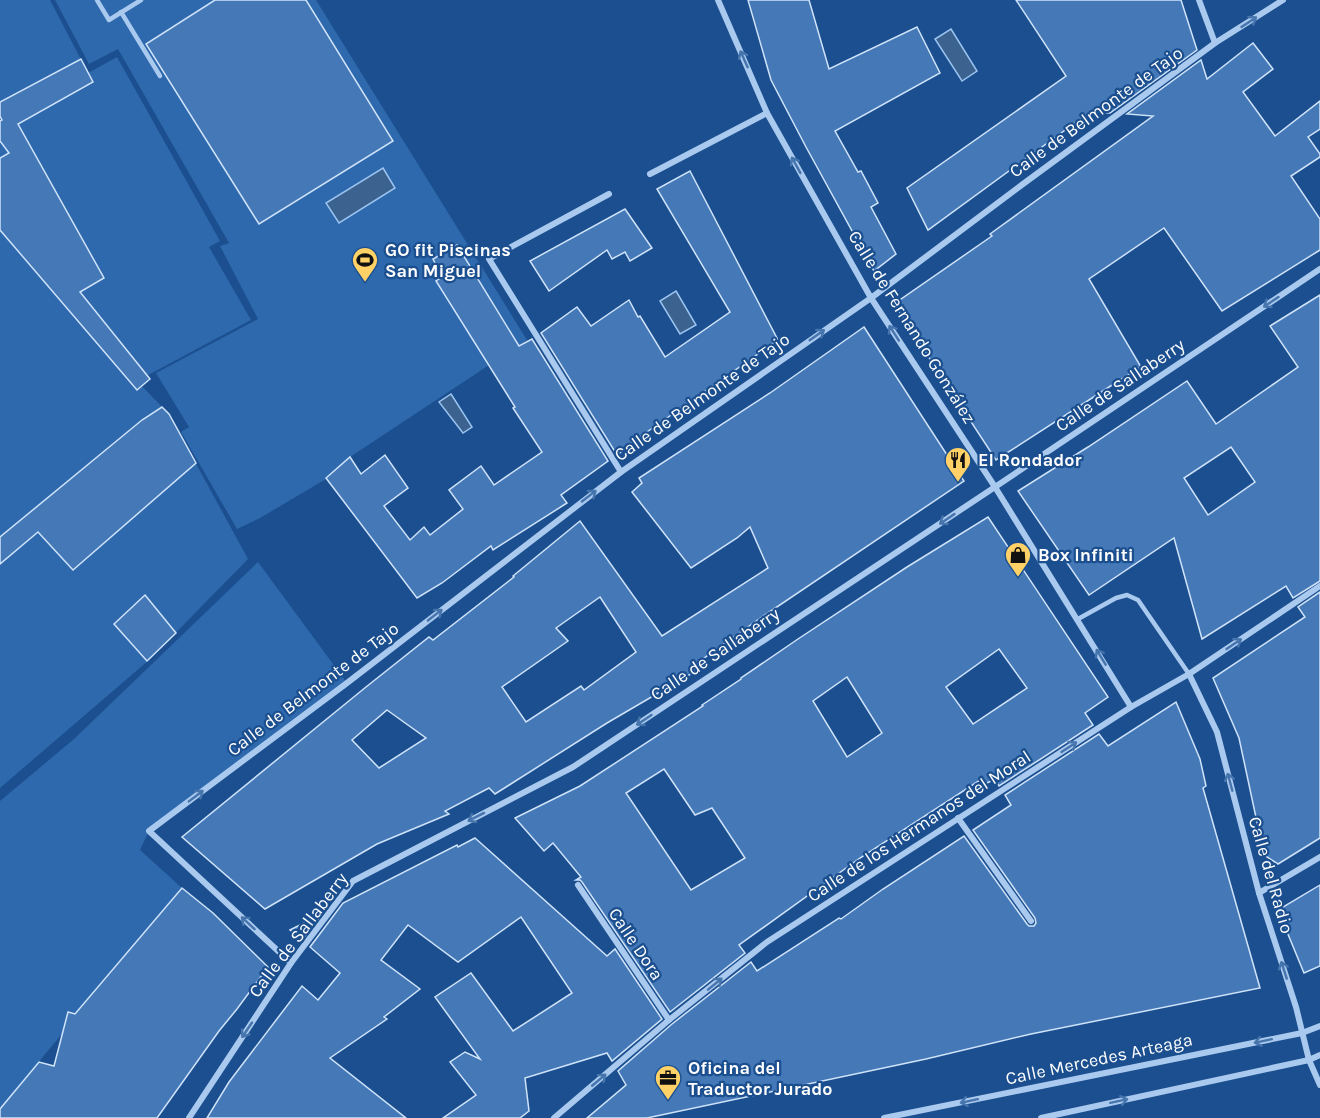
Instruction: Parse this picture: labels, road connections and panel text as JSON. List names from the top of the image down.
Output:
{
  "streets": {
    "street": [
      "Calle de Belmonte de Tajo",
      "Calle de Fernando González",
      "Calle de Sallaberry",
      "Calle de los Hermanos del Moral",
      "Calle del Radio",
      "Calle Dora",
      "Calle Mercedes Arteaga"
    ]
  },
  "crossings": [
    ["Calle de Belmonte de Tajo", "Calle de Fernando González"],
    ["Calle de Belmonte de Tajo", "Calle de Sallaberry"],
    ["Calle de Fernando González", "Calle de Sallaberry"],
    ["Calle de Fernando González", "Calle de los Hermanos del Moral"],
    ["Calle de los Hermanos del Moral", "Calle del Radio"],
    ["Calle de los Hermanos del Moral", "Calle Dora"],
    ["Calle del Radio", "Calle Mercedes Arteaga"]
  ],
  "one_way": [
    "Calle de Belmonte de Tajo",
    "Calle de Fernando González",
    "Calle de Sallaberry",
    "Calle de los Hermanos del Moral",
    "Calle del Radio"
  ],
  "places": {
    "sports": ["GO fit Piscinas San Miguel"],
    "restaurant": ["El Rondador"],
    "shop": ["Box Infiniti"],
    "office": ["Oficina del Traductor Jurado"]
  }
}
